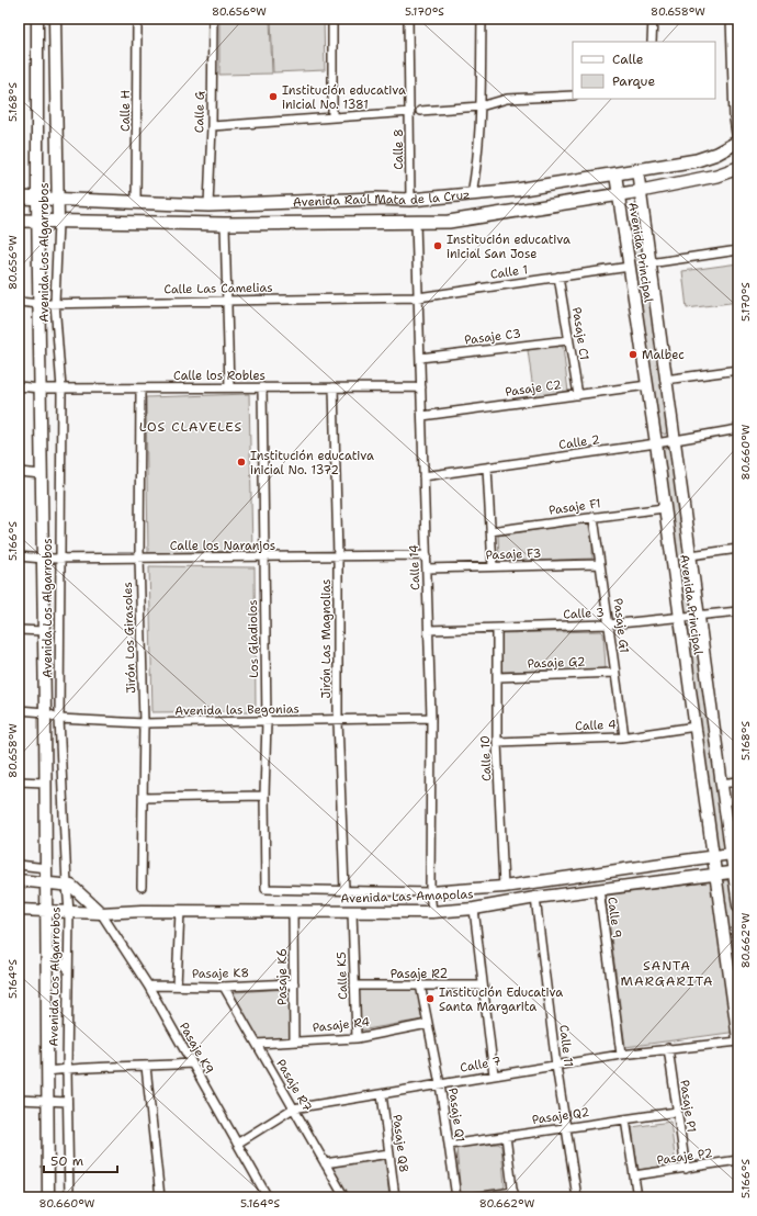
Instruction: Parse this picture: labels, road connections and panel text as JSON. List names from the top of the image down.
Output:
{
  "streets": {
    "main road": ["Avenida Raúl Mata de la Cruz"],
    "street": [
      "Calle H",
      "Calle G",
      "Calle 8",
      "Avenida Los Algarrobos",
      "Avenida Principal",
      "Calle 1",
      "Calle Las Camelias",
      "Pasaje C1",
      "Pasaje C3",
      "Calle los Robles",
      "Pasaje C2",
      "Calle 2",
      "Pasaje F1",
      "Calle los Naranjos",
      "Pasaje F3",
      "Calle 14",
      "Calle 3",
      "Pasaje G1",
      "Jirón Los Girasoles",
      "Los Gladiolos",
      "Jirón Las Magnolias",
      "Pasaje G2",
      "Avenida las Begonias",
      "Calle 4",
      "Calle 10",
      "Avenida Las Amapolas",
      "Calle 9",
      "Pasaje K8",
      "Pasaje R2",
      "Calle K5",
      "Pasaje K6",
      "Pasaje R4",
      "Calle 11",
      "Pasaje K9",
      "Calle 7",
      "Pasaje R7",
      "Pasaje P1",
      "Pasaje Q1",
      "Pasaje Q2",
      "Pasaje Q8",
      "Pasaje P2"
    ]
  },
  "crossings": [
    ["Calle H", "Avenida Raúl Mata de la Cruz"],
    ["Calle G", "Avenida Raúl Mata de la Cruz"],
    ["Calle 8", "Avenida Raúl Mata de la Cruz"],
    ["Avenida Raúl Mata de la Cruz", "Avenida Los Algarrobos"],
    ["Avenida Raúl Mata de la Cruz", "Avenida Principal"],
    ["Avenida Raúl Mata de la Cruz", "Calle 14"],
    ["Avenida Los Algarrobos", "Calle Las Camelias"],
    ["Avenida Los Algarrobos", "Calle los Robles"],
    ["Avenida Los Algarrobos", "Calle los Naranjos"],
    ["Avenida Los Algarrobos", "Avenida las Begonias"],
    ["Avenida Los Algarrobos", "Avenida Las Amapolas"],
    ["Avenida Principal", "Calle 1"],
    ["Avenida Principal", "Pasaje C2"],
    ["Avenida Principal", "Calle 2"],
    ["Avenida Principal", "Pasaje F1"],
    ["Avenida Principal", "Calle 3"],
    ["Avenida Principal", "Calle 4"],
    ["Avenida Principal", "Avenida Las Amapolas"],
    ["Avenida Principal", "Calle 7"],
    ["Calle 1", "Calle Las Camelias"],
    ["Calle 1", "Pasaje C1"],
    ["Calle 1", "Calle 14"],
    ["Calle Las Camelias", "Calle 14"],
    ["Pasaje C1", "Pasaje C3"],
    ["Pasaje C1", "Pasaje C2"],
    ["Pasaje C3", "Calle 14"],
    ["Calle los Robles", "Calle 14"],
    ["Calle los Robles", "Jirón Los Girasoles"],
    ["Calle los Robles", "Los Gladiolos"],
    ["Calle los Robles", "Jirón Las Magnolias"],
    ["Pasaje C2", "Calle 14"],
    ["Calle 2", "Calle 14"],
    ["Pasaje F1", "Pasaje G1"],
    ["Calle los Naranjos", "Calle 14"],
    ["Calle los Naranjos", "Jirón Los Girasoles"],
    ["Calle los Naranjos", "Los Gladiolos"],
    ["Calle los Naranjos", "Jirón Las Magnolias"],
    ["Pasaje F3", "Calle 14"],
    ["Pasaje F3", "Pasaje G1"],
    ["Calle 14", "Calle 3"],
    ["Calle 14", "Avenida las Begonias"],
    ["Calle 14", "Avenida Las Amapolas"],
    ["Calle 3", "Pasaje G1"],
    ["Calle 3", "Calle 10"],
    ["Pasaje G1", "Pasaje G2"],
    ["Pasaje G1", "Calle 4"],
    ["Jirón Los Girasoles", "Avenida las Begonias"],
    ["Los Gladiolos", "Jirón Las Magnolias"],
    ["Los Gladiolos", "Avenida las Begonias"],
    ["Jirón Las Magnolias", "Avenida las Begonias"],
    ["Pasaje G2", "Calle 10"],
    ["Calle 4", "Calle 10"],
    ["Calle 10", "Avenida Las Amapolas"],
    ["Avenida Las Amapolas", "Calle 9"],
    ["Avenida Las Amapolas", "Calle K5"],
    ["Avenida Las Amapolas", "Pasaje K6"],
    ["Avenida Las Amapolas", "Calle 11"],
    ["Avenida Las Amapolas", "Pasaje K9"],
    ["Calle 9", "Calle 7"],
    ["Pasaje K8", "Pasaje K6"],
    ["Pasaje K8", "Pasaje K9"],
    ["Pasaje K8", "Pasaje R7"],
    ["Pasaje R2", "Calle K5"],
    ["Pasaje R2", "Pasaje Q1"],
    ["Calle K5", "Pasaje R4"],
    ["Pasaje K6", "Pasaje R4"],
    ["Pasaje R4", "Pasaje R7"],
    ["Pasaje R4", "Pasaje Q1"],
    ["Calle 11", "Calle 7"],
    ["Calle 11", "Pasaje Q2"],
    ["Pasaje K9", "Calle 7"],
    ["Calle 7", "Pasaje R7"],
    ["Calle 7", "Pasaje P1"],
    ["Calle 7", "Pasaje Q1"],
    ["Calle 7", "Pasaje Q8"],
    ["Pasaje P1", "Pasaje Q2"],
    ["Pasaje P1", "Pasaje P2"],
    ["Pasaje Q1", "Pasaje Q2"]
  ],
  "districts": ["LOS CLAVELES", "SANTA MARGARITA"],
  "places": [
    "Institución educativa inicial No. 1381",
    "Institución educativa inicial San Jose",
    "Malbec",
    "Institución educativa inicial No. 1372",
    "Institución Educativa Santa Margarita"
  ],
  "legend": ["Calle", "Parque"],
  "scale_bar": "50 m",
  "coordinates": [
    "80.656°W",
    "5.170°S",
    "80.658°W",
    "5.168°S",
    "80.660°W",
    "5.166°S",
    "80.662°W",
    "5.164°S"
  ]
}
